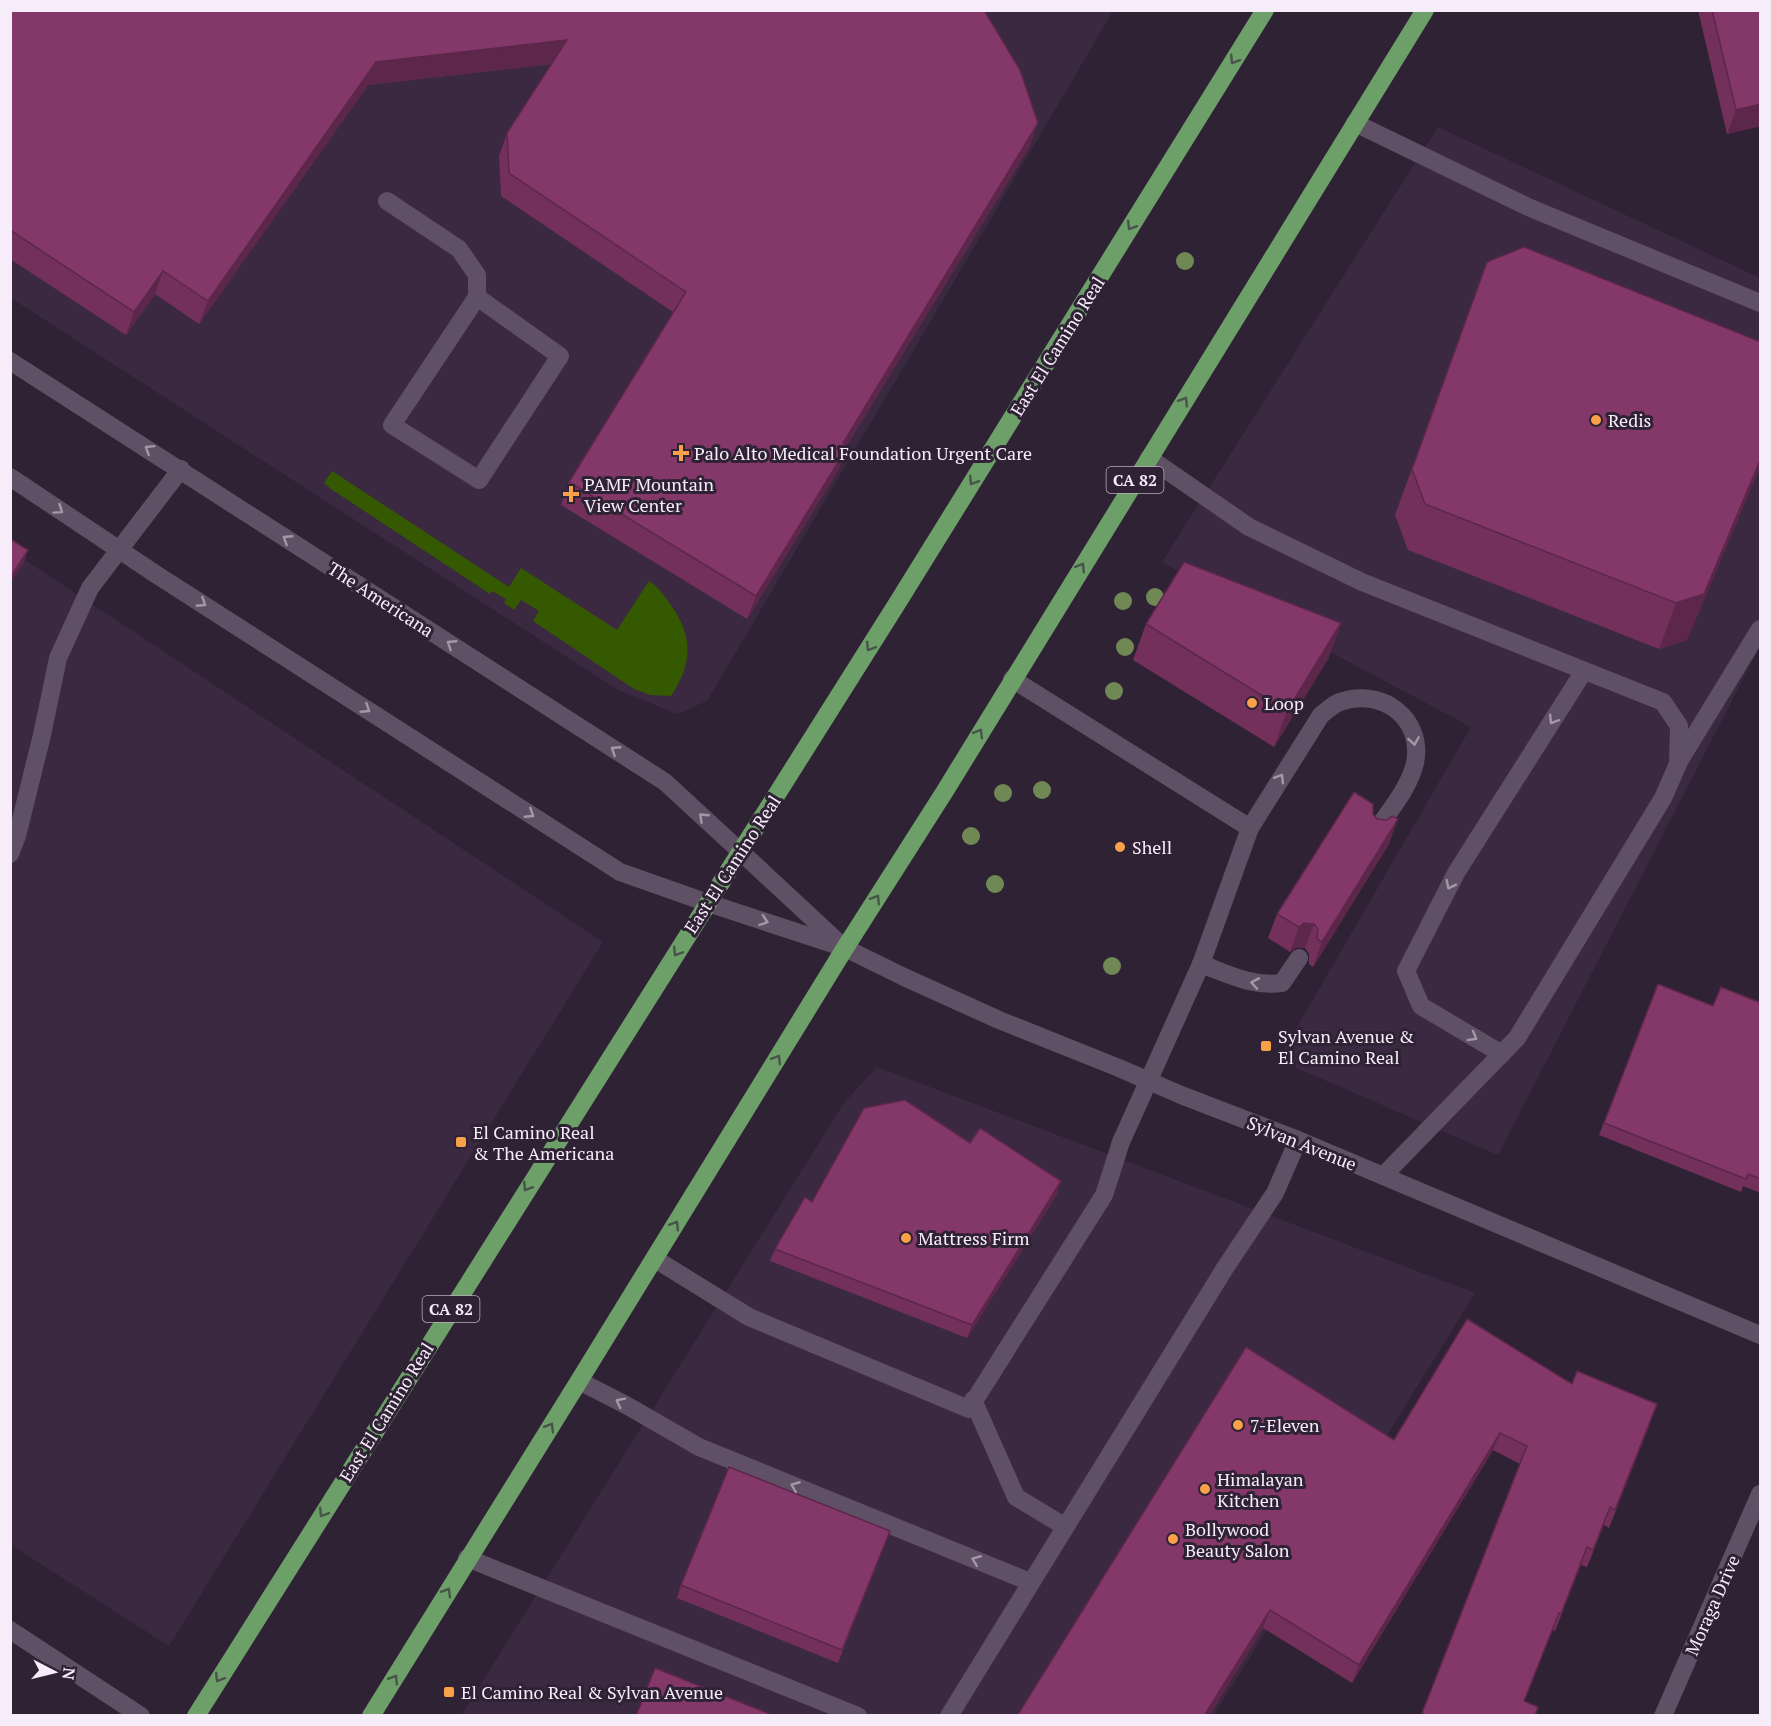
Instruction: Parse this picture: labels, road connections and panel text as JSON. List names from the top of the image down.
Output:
{
  "streets": {
    "main road": ["East El Camino Real", "CA 82"],
    "street": ["The Americana", "Sylvan Avenue", "Moraga Drive"]
  },
  "crossings": [
    ["East El Camino Real", "The Americana"],
    ["East El Camino Real", "Sylvan Avenue"],
    ["CA 82", "Sylvan Avenue"],
    ["The Americana", "Sylvan Avenue"]
  ],
  "places": {
    "other": [
      "Redis",
      "Loop",
      "Shell",
      "Mattress Firm",
      "7-Eleven",
      "Himalayan Kitchen",
      "Bollywood Beauty Salon"
    ],
    "health": ["Palo Alto Medical Foundation Urgent Care", "PAMF Mountain View Center"],
    "transit": ["Sylvan Avenue & El Camino Real", "El Camino Real & The Americana", "El Camino Real & Sylvan Avenue"]
  },
  "north": "right"
}
